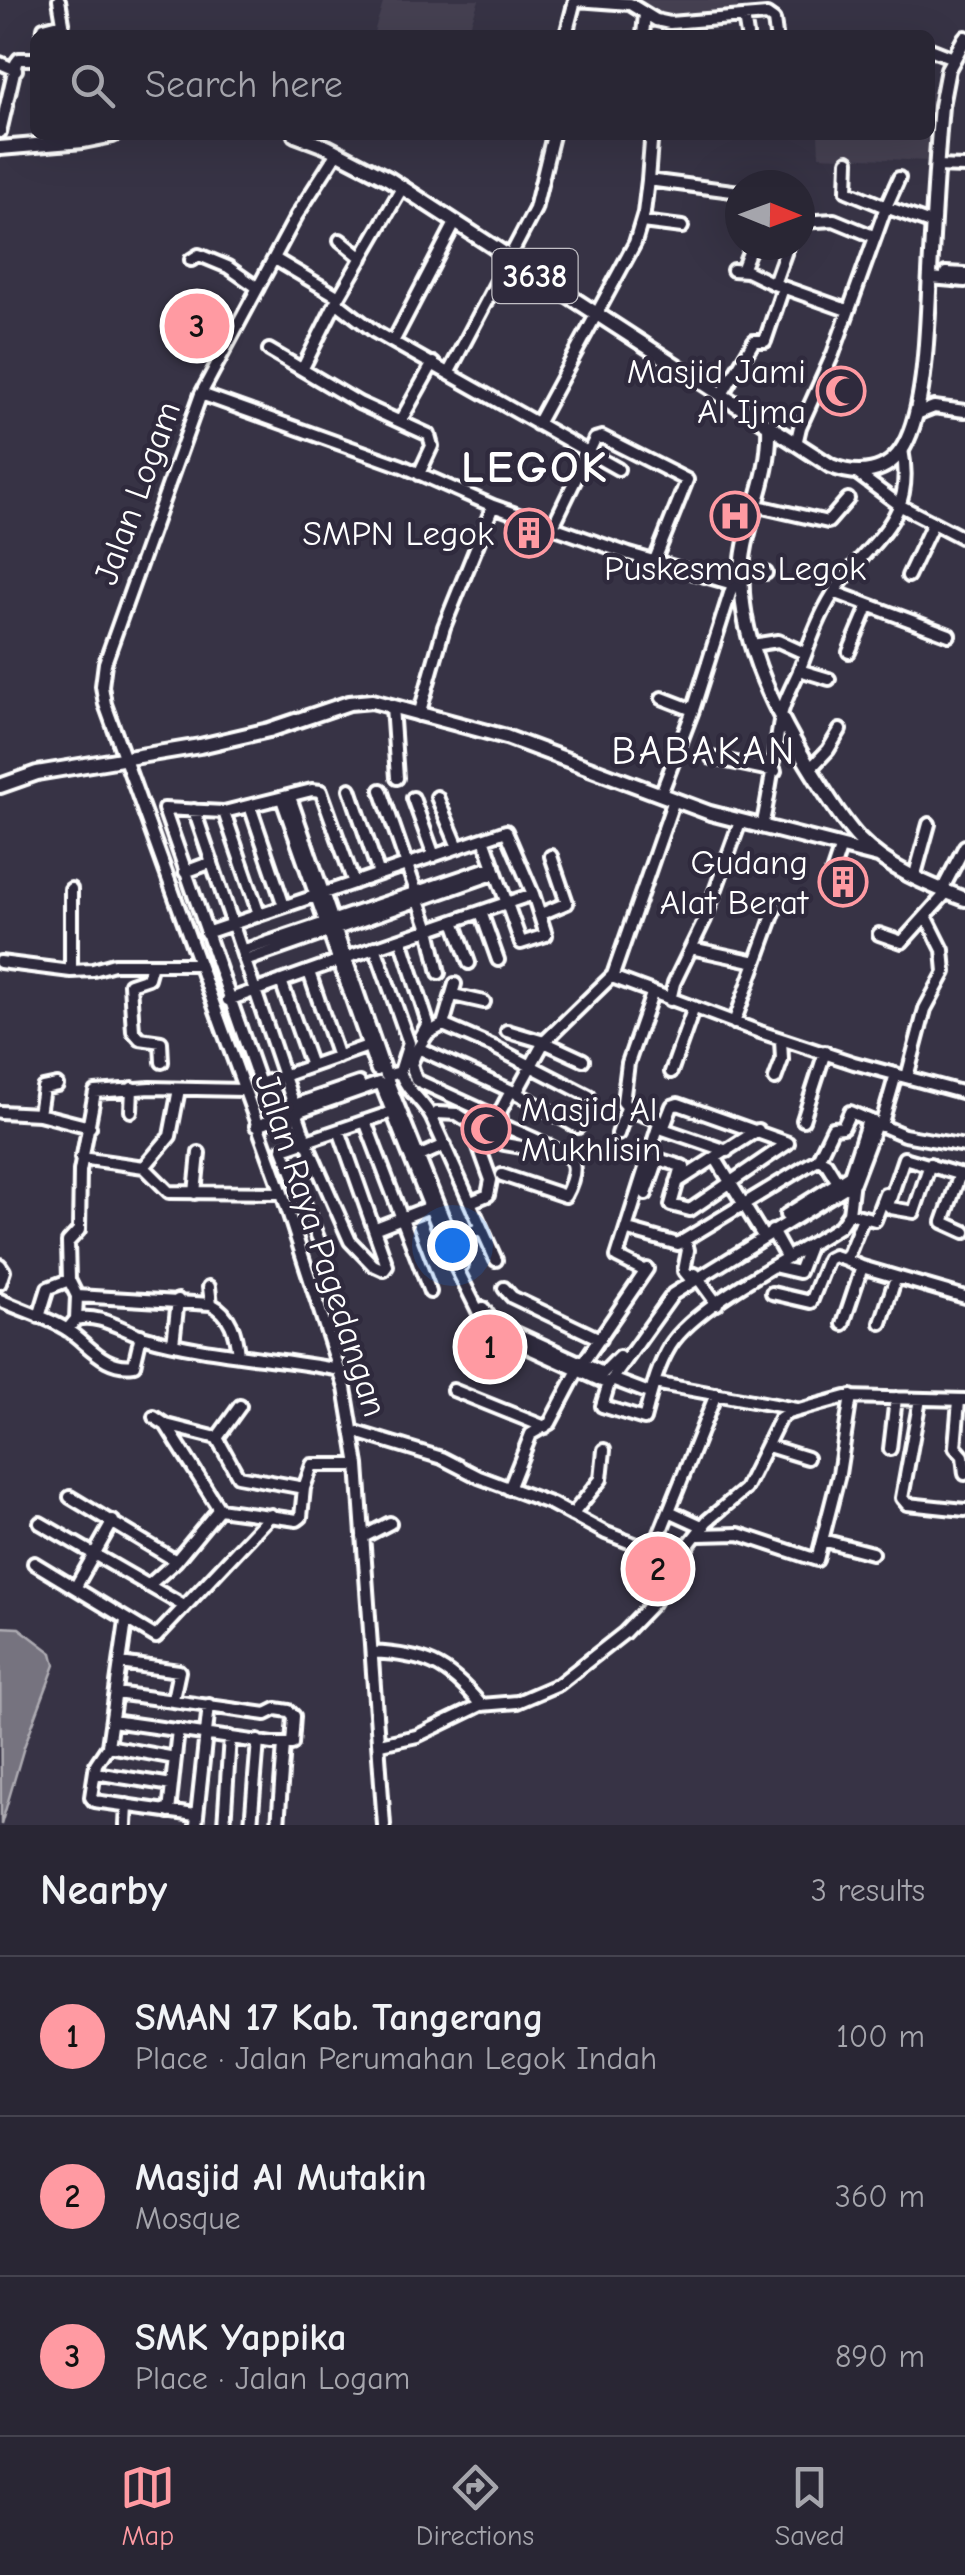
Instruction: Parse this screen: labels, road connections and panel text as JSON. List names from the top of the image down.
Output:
{
  "streets": {
    "main road": ["3638"],
    "street": ["Jalan Logam", "Jalan Raya Pagedangan"]
  },
  "crossings": [
    ["3638", "Jalan Logam"],
    ["Jalan Logam", "Jalan Raya Pagedangan"]
  ],
  "districts": ["LEGOK", "BABAKAN"],
  "places": {
    "mosque": ["Masjid Jami Al Ijma", "Masjid Al Mukhlisin"],
    "hospital": ["Puskesmas Legok"],
    "building": ["SMPN Legok", "Gudang Alat Berat"]
  },
  "north": "right",
  "page": {
    "search": "Search here",
    "pins": ["3", "1", "2"],
    "heading": ["Nearby", "3 results"],
    "list": [
      {
        "mark": "1",
        "name": "SMAN 17 Kab. Tangerang",
        "note": "Place · Jalan Perumahan Legok Indah",
        "value": "100 m"
      },
      {
        "mark": "2",
        "name": "Masjid Al Mutakin",
        "note": "Mosque",
        "value": "360 m"
      },
      {
        "mark": "3",
        "name": "SMK Yappika",
        "note": "Place · Jalan Logam",
        "value": "890 m"
      }
    ],
    "nav": ["Map", "Directions", "Saved"]
  }
}
